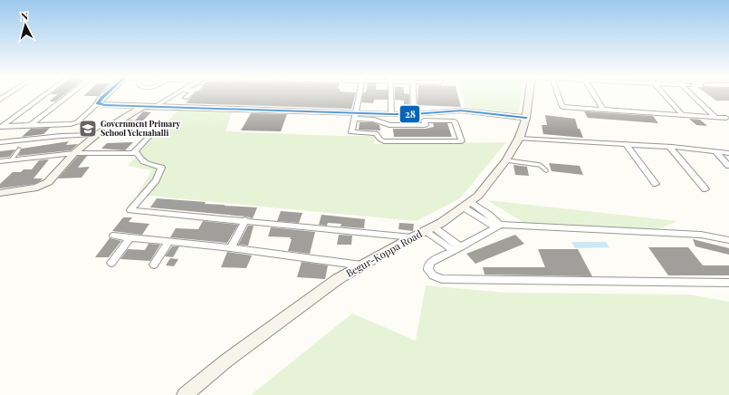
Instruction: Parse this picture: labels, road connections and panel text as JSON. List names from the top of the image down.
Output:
{
  "streets": {
    "street": ["Begur-Koppa Road"]
  },
  "places": {
    "school or university": ["Government Primary School Yelenahalli"]
  },
  "lines": ["transit line 28"],
  "north": "top"
}
